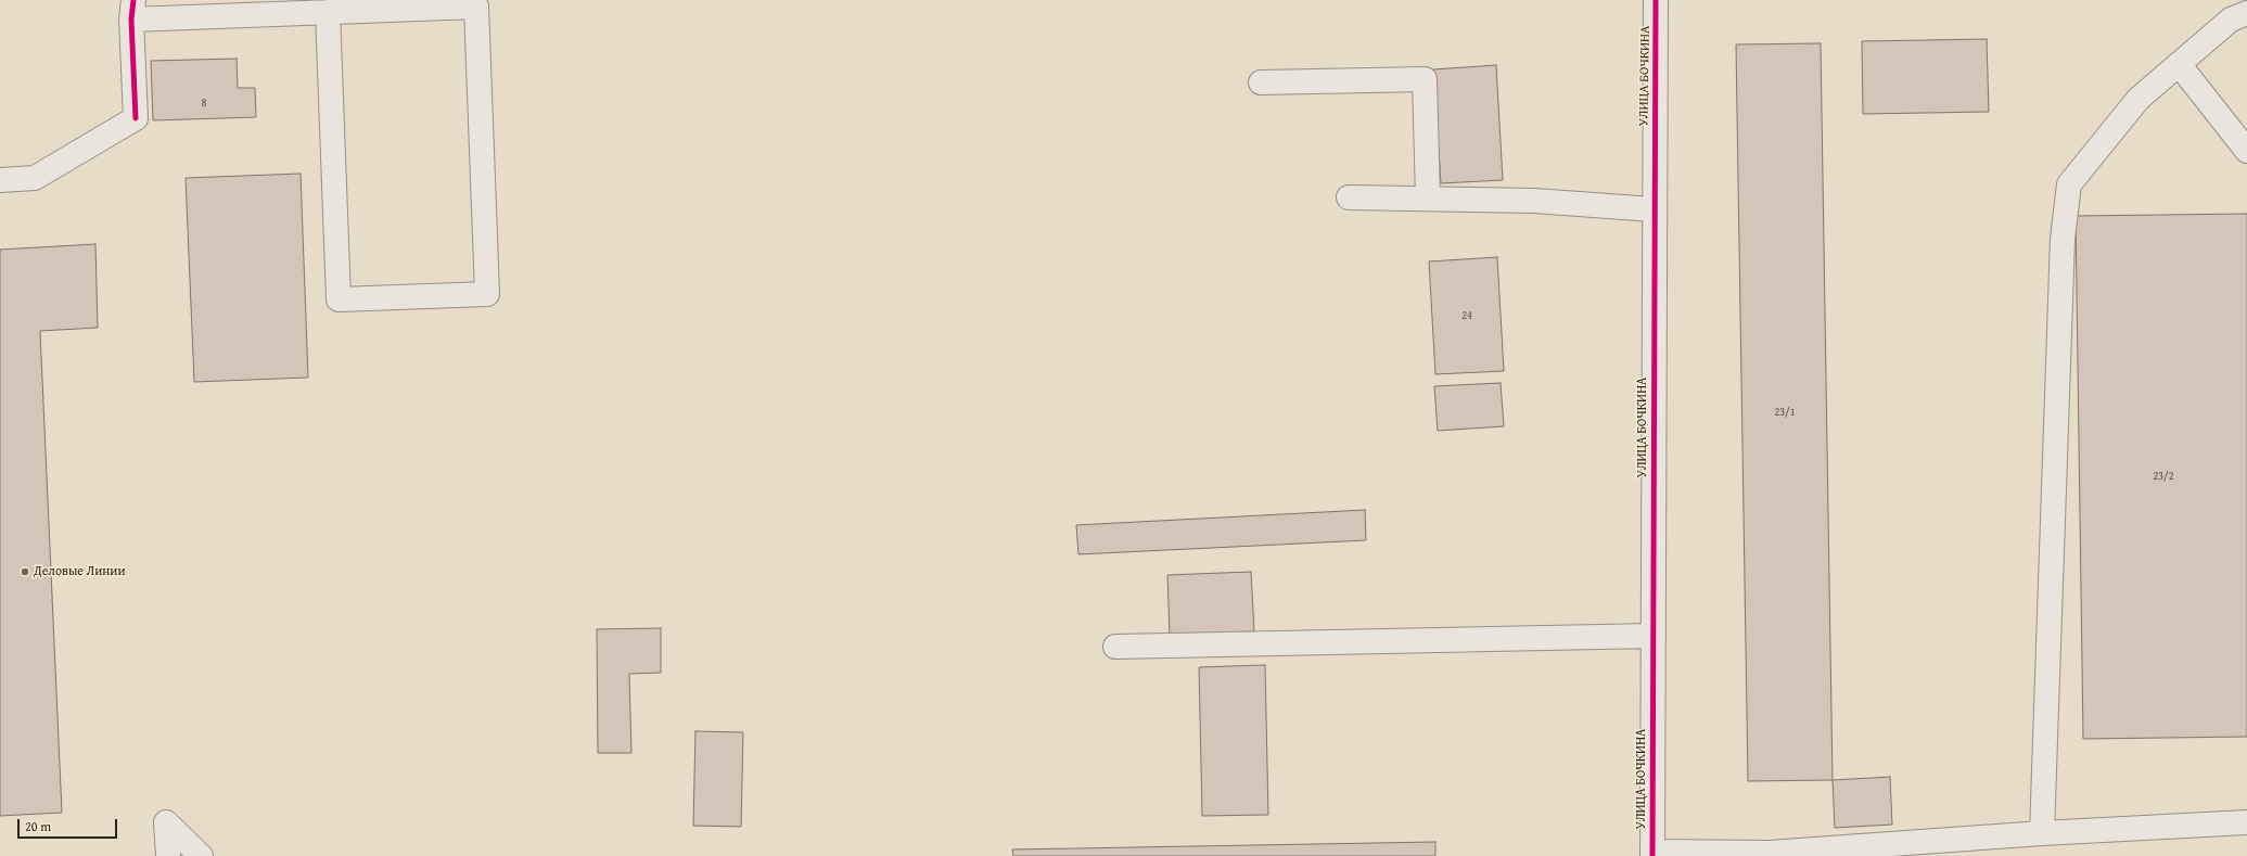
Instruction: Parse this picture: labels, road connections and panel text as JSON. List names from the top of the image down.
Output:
{
  "streets": {
    "street": ["УЛИЦА БОЧКИНА"]
  },
  "places": ["Деловые Линии"],
  "house_numbers": [
    "8",
    "24",
    "23/1",
    "23/2"
  ],
  "scale_bar": "20 m"
}
